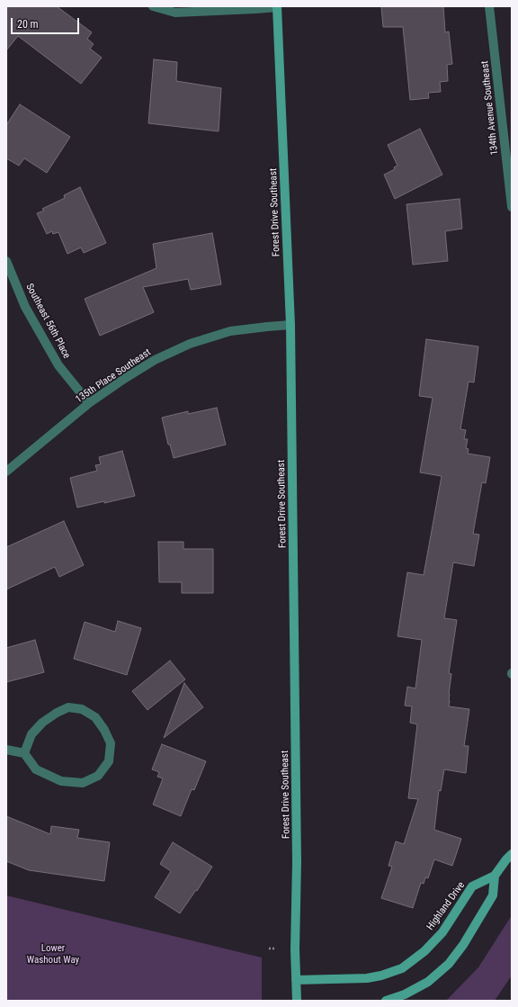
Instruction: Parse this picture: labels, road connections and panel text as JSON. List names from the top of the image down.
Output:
{
  "streets": {
    "main road": ["Forest Drive Southeast", "Highland Drive"],
    "street": ["134th Avenue Southeast", "Southeast 56th Place", "135th Place Southeast"]
  },
  "crossings": [
    ["Forest Drive Southeast", "135th Place Southeast"],
    ["Forest Drive Southeast", "Highland Drive"],
    ["Southeast 56th Place", "135th Place Southeast"]
  ],
  "parks": ["Lower Washout Way"],
  "scale_bar": "20 m"
}
